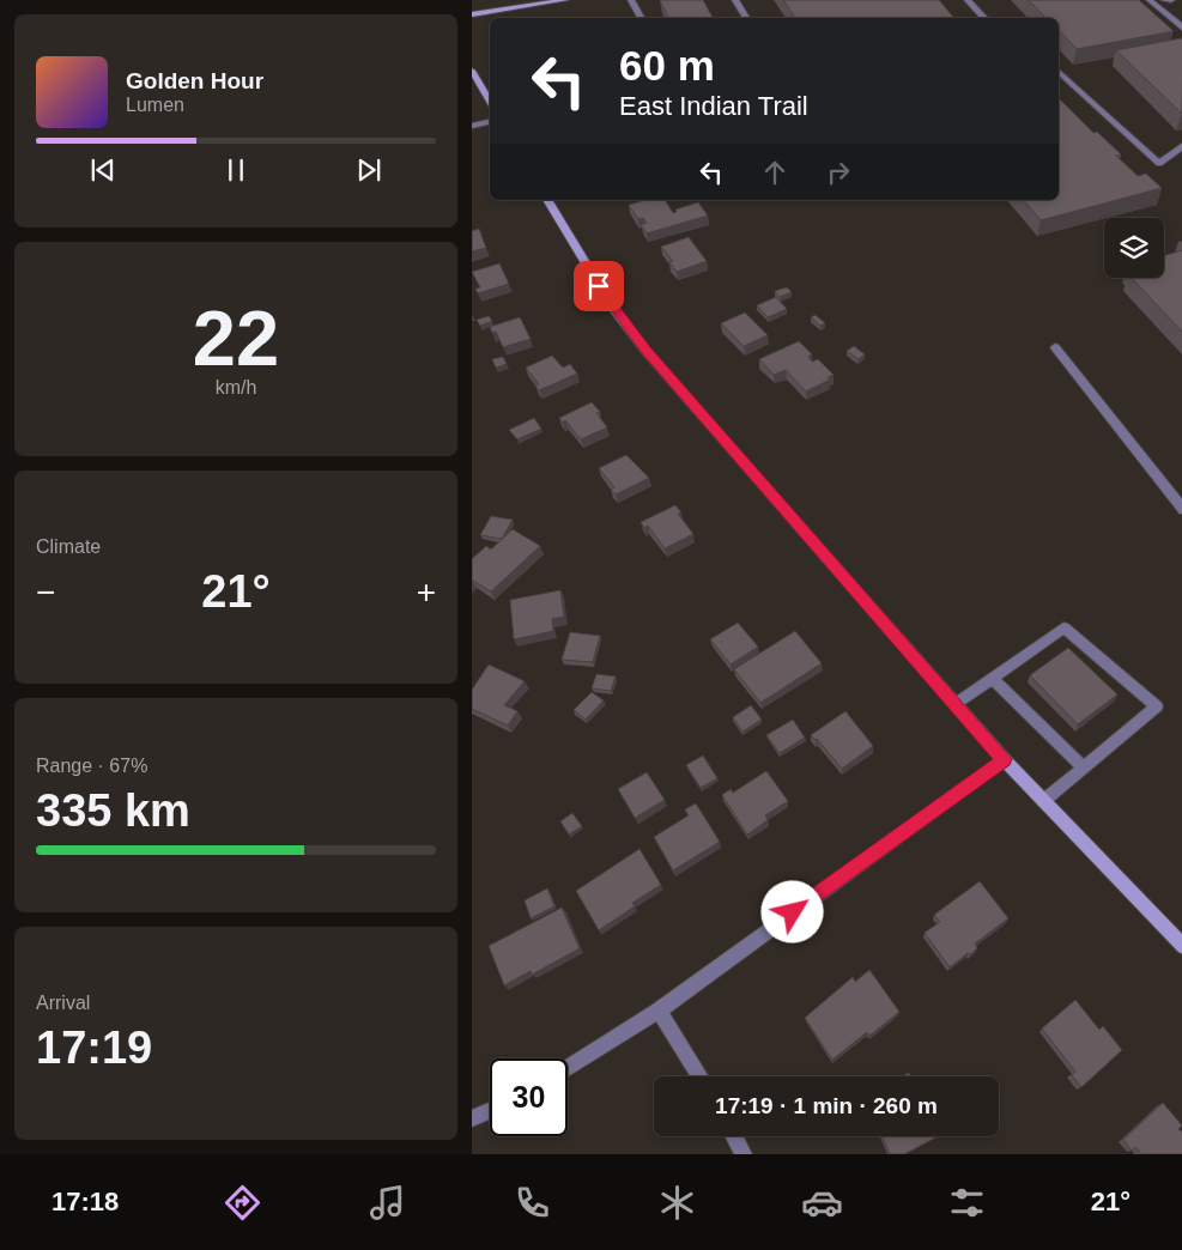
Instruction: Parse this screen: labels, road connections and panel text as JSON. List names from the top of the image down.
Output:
{
  "page": {
    "turn": ["60 m", "East Indian Trail"],
    "song": ["Golden Hour", "Lumen"],
    "tile": [
      ["22", "km/h"],
      "Climate",
      ["Range · 67%", "335 km"],
      ["Arrival", "17:19"]
    ],
    "heat": ["−", "21°", "+"],
    "limit": "30",
    "trip": "17:19 · 1 min · 260 m",
    "tabs": ["17:18", "21°"]
  }
}
